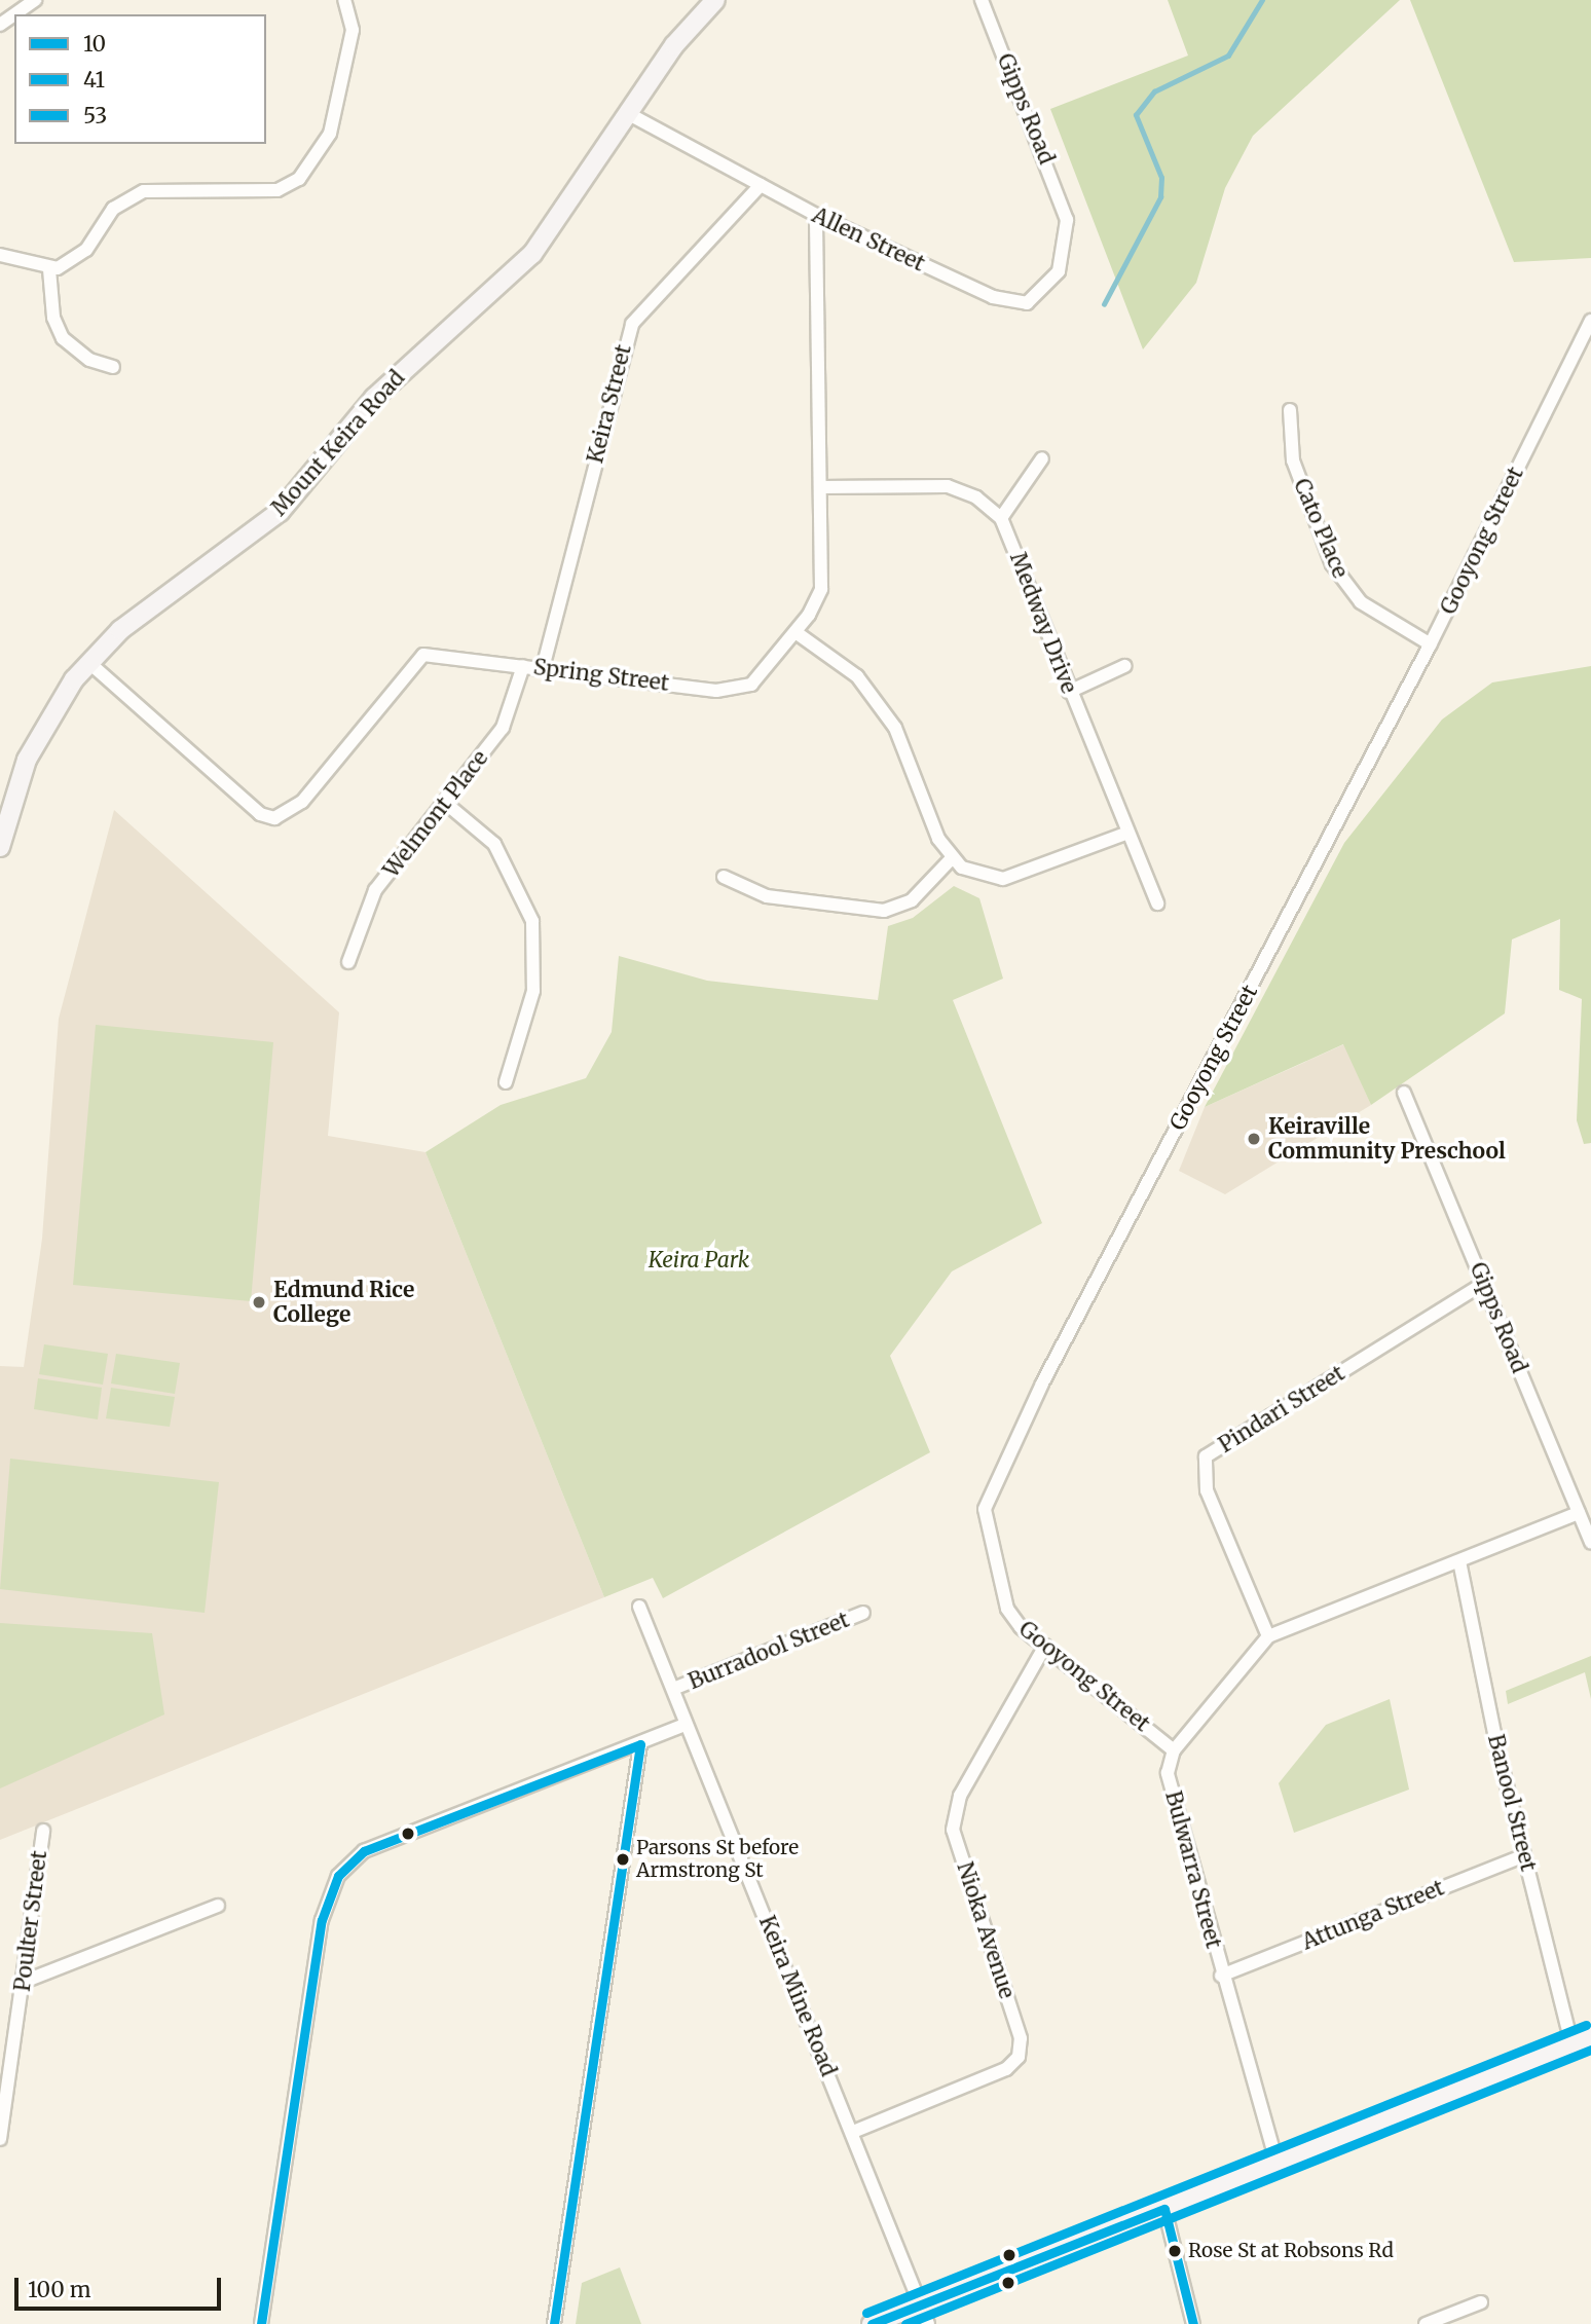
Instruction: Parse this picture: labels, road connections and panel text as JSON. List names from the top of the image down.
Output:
{
  "streets": {
    "main road": ["Mount Keira Road"],
    "street": [
      "Gipps Road",
      "Allen Street",
      "Keira Street",
      "Cato Place",
      "Gooyong Street",
      "Medway Drive",
      "Spring Street",
      "Welmont Place",
      "Pindari Street",
      "Burradool Street",
      "Banool Street",
      "Bulwarra Street",
      "Attunga Street",
      "Poulter Street",
      "Nioka Avenue",
      "Keira Mine Road"
    ]
  },
  "crossings": [
    ["Gipps Road", "Allen Street"],
    ["Gipps Road", "Pindari Street"],
    ["Allen Street", "Keira Street"],
    ["Allen Street", "Mount Keira Road"],
    ["Allen Street", "Spring Street"],
    ["Keira Street", "Spring Street"],
    ["Mount Keira Road", "Spring Street"],
    ["Cato Place", "Gooyong Street"],
    ["Gooyong Street", "Bulwarra Street"],
    ["Gooyong Street", "Nioka Avenue"],
    ["Spring Street", "Welmont Place"],
    ["Burradool Street", "Keira Mine Road"],
    ["Banool Street", "Attunga Street"],
    ["Bulwarra Street", "Attunga Street"],
    ["Nioka Avenue", "Keira Mine Road"]
  ],
  "parks": ["Keira Park"],
  "places": [
    "Keiraville Community Preschool",
    "Edmund Rice College",
    "Parsons St before Armstrong St",
    "Rose St at Robsons Rd"
  ],
  "lines": ["transit line 10", "transit line 53", "transit line 41"],
  "legend": ["10", "41", "53"],
  "scale_bar": "100 m"
}
